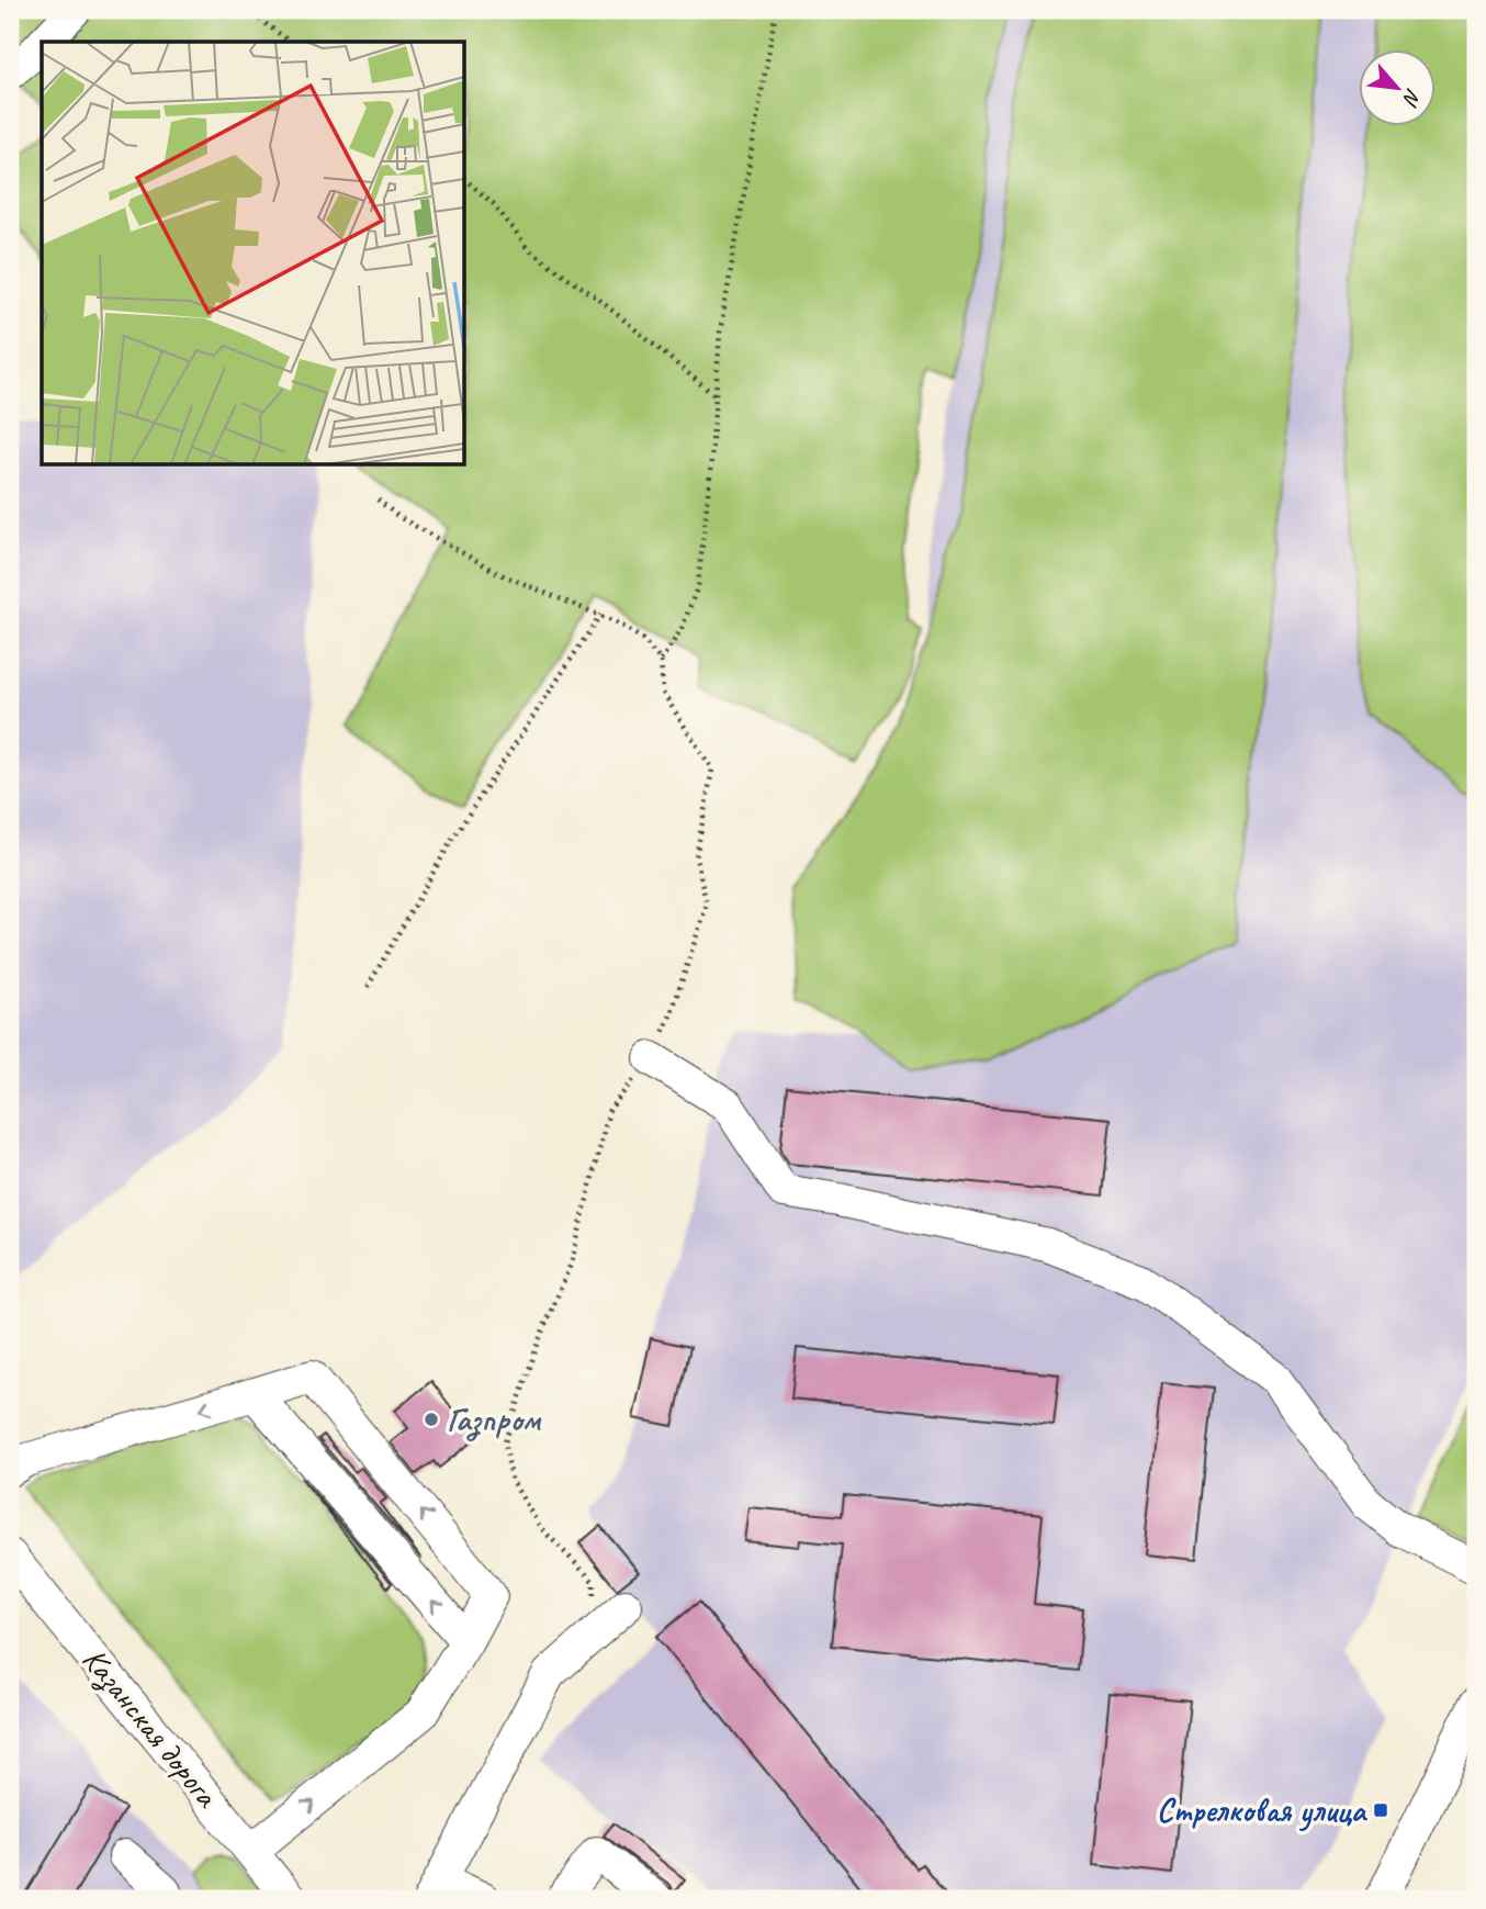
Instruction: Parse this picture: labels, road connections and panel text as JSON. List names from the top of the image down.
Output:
{
  "streets": {
    "street": ["Казанская дорога"]
  },
  "places": {
    "other": ["Газпром"],
    "transit": ["Стрелковая улица"]
  },
  "north": "bottom right"
}
